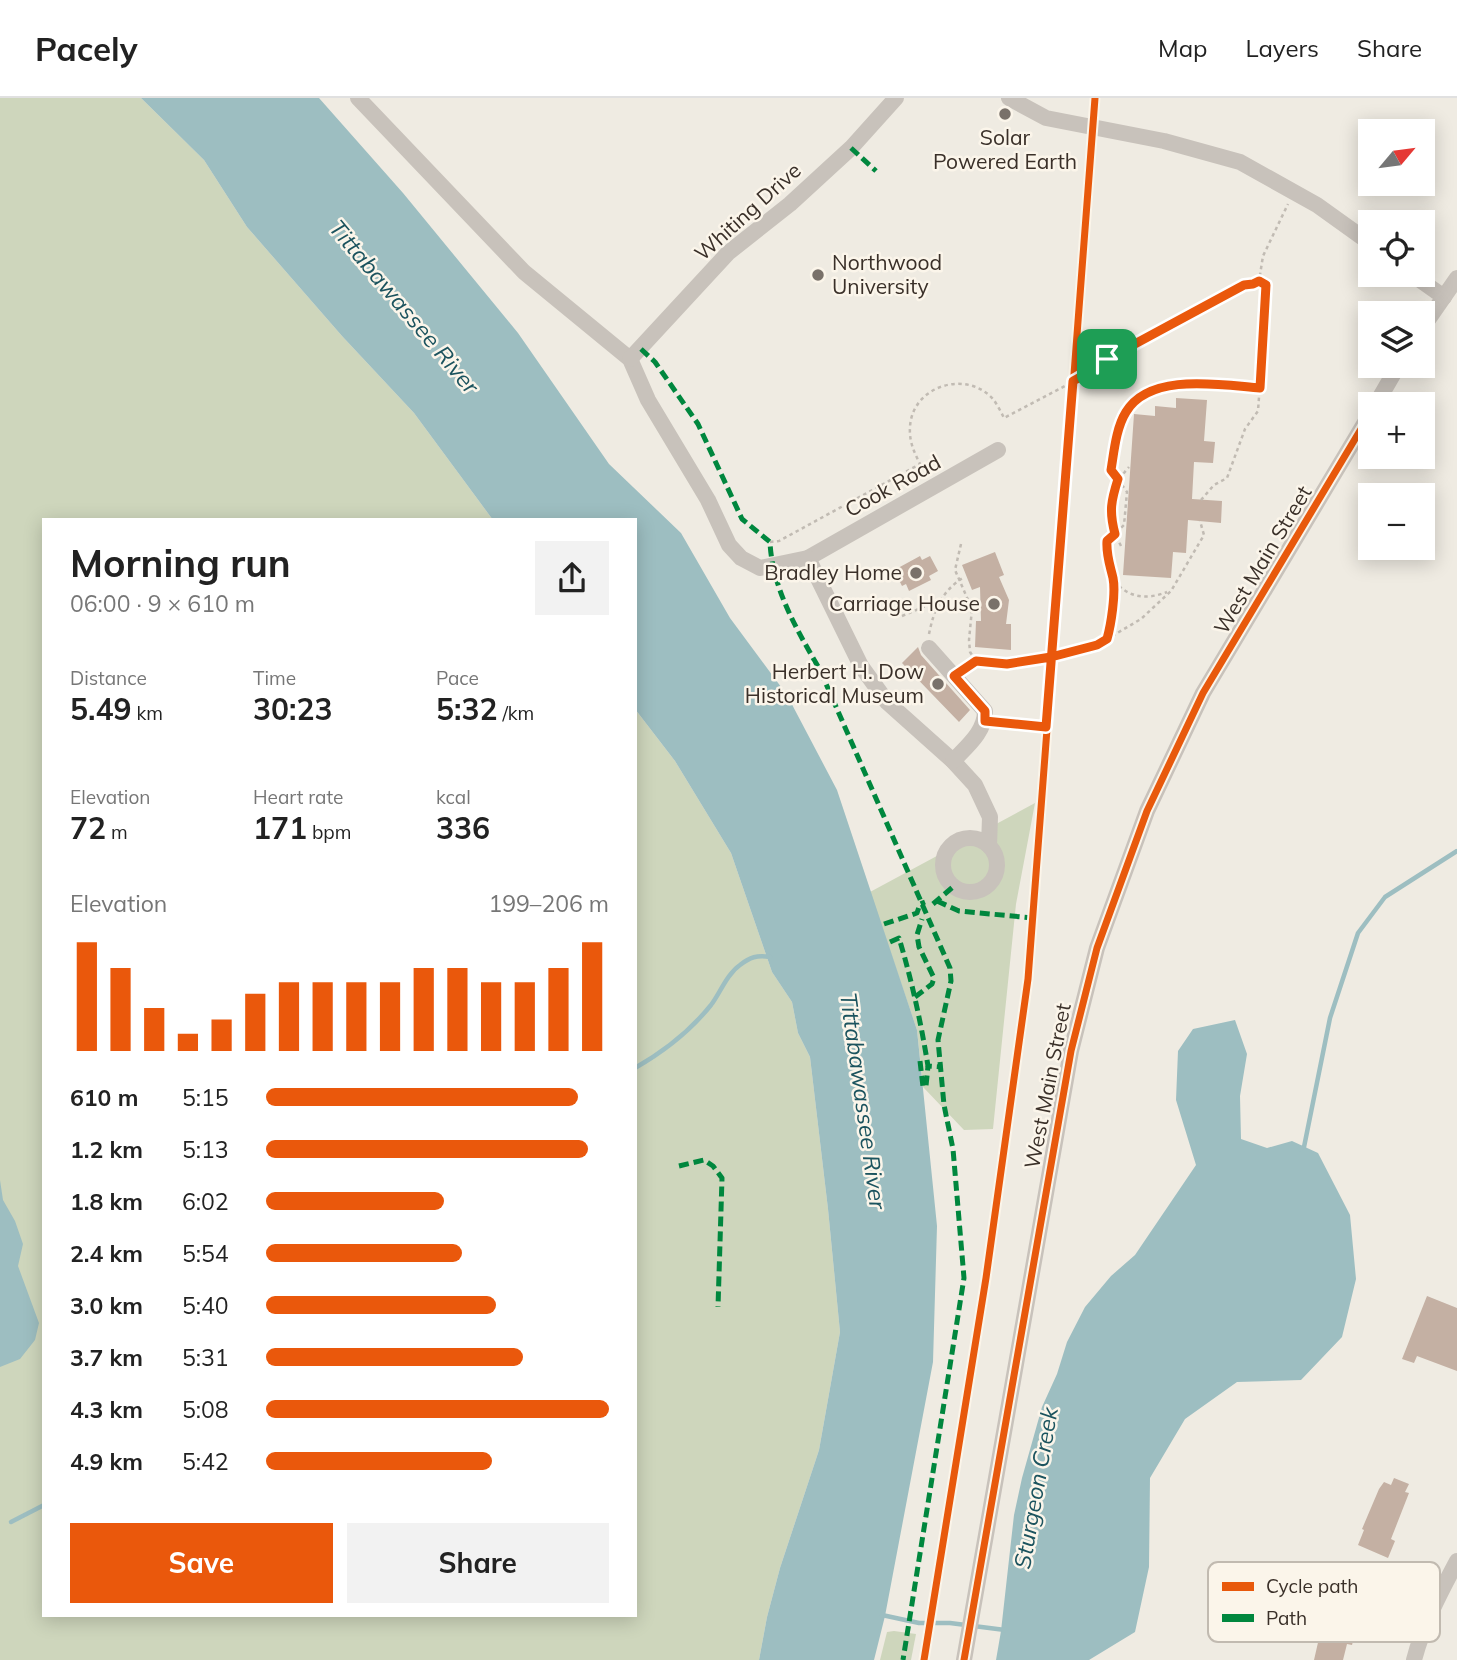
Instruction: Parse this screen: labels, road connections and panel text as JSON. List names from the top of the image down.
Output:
{
  "streets": {
    "street": ["Whiting Drive", "Cook Road", "West Main Street"]
  },
  "crossings": [
    ["Whiting Drive", "Cook Road"]
  ],
  "water": ["Tittabawassee River", "Sturgeon Creek"],
  "places": [
    "Solar Powered Earth",
    "Northwood University",
    "Bradley Home",
    "Carriage House",
    "Herbert H. Dow Historical Museum"
  ],
  "legend": ["Cycle path", "Path"],
  "north": "top right",
  "page": {
    "header": "Pacely",
    "nav": ["Map", "Layers", "Share"],
    "map_buttons": ["+", "−"],
    "heading": ["Morning run", "06:00 · 9 × 610 m"],
    "stats": [
      ["Distance", "5.49 km"],
      ["Time", "30:23"],
      ["Pace", "5:32 /km"],
      ["Elevation", "72 m"],
      ["Heart rate", "171 bpm"],
      ["kcal", "336"]
    ],
    "chart": ["Elevation", "199–206 m"],
    "list": [
      {
        "name": "610 m",
        "note": "5:15"
      },
      {
        "name": "1.2 km",
        "note": "5:13"
      },
      {
        "name": "1.8 km",
        "note": "6:02"
      },
      {
        "name": "2.4 km",
        "note": "5:54"
      },
      {
        "name": "3.0 km",
        "note": "5:40"
      },
      {
        "name": "3.7 km",
        "note": "5:31"
      },
      {
        "name": "4.3 km",
        "note": "5:08"
      },
      {
        "name": "4.9 km",
        "note": "5:42"
      }
    ],
    "buttons": ["Save", "Share"]
  }
}
